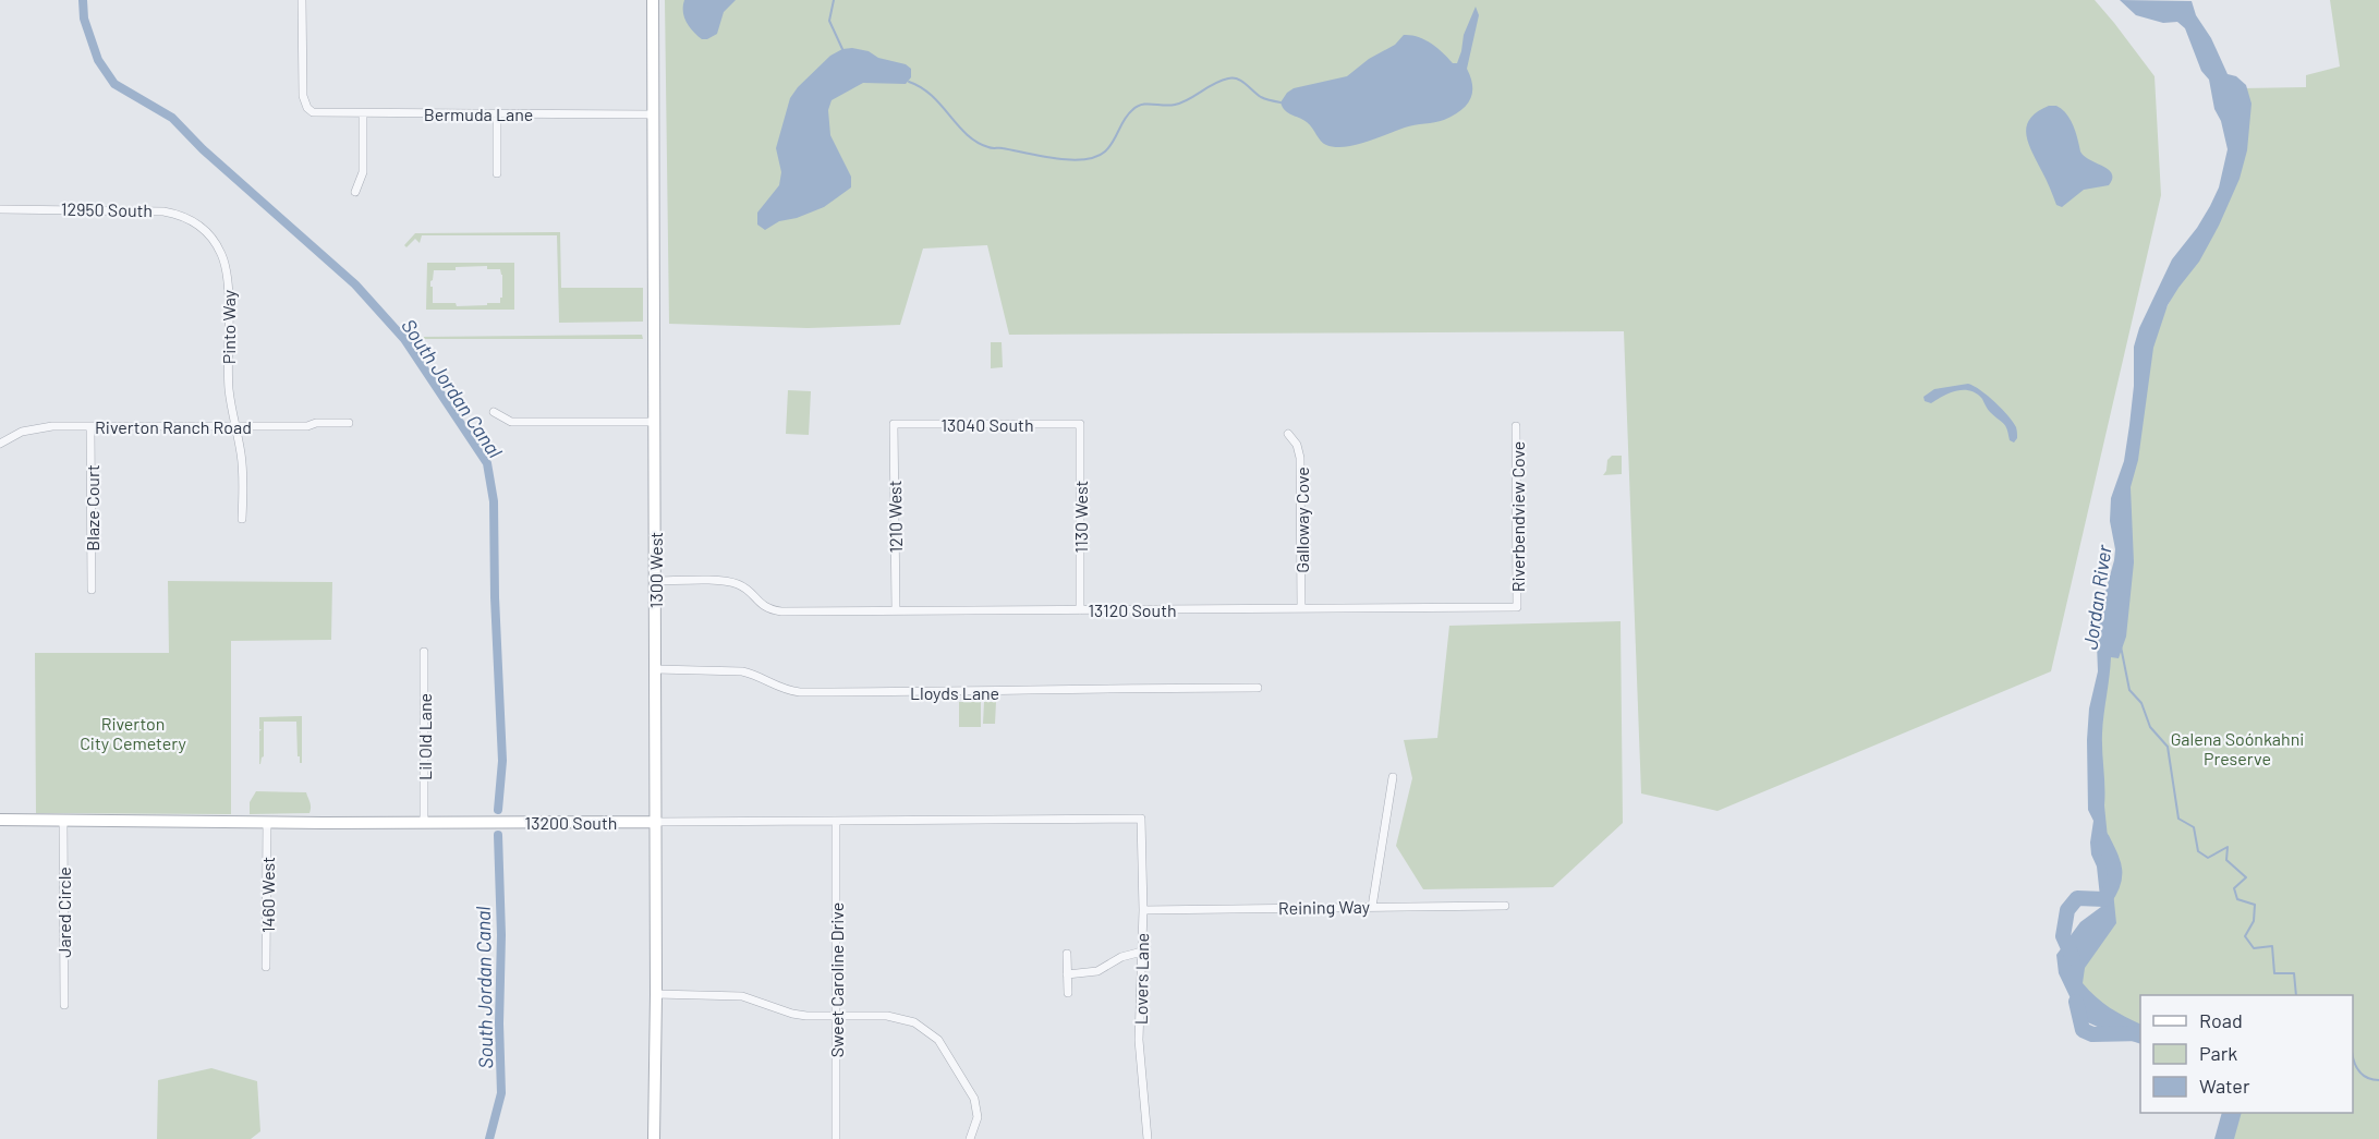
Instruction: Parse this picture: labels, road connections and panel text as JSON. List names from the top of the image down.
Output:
{
  "streets": {
    "street": [
      "Bermuda Lane",
      "12950 South",
      "Pinto Way",
      "13040 South",
      "Riverton Ranch Road",
      "Blaze Court",
      "1210 West",
      "1130 West",
      "Riverbendview Cove",
      "Galloway Cove",
      "1300 West",
      "13120 South",
      "Lloyds Lane",
      "Lil Old Lane",
      "13200 South",
      "1460 West",
      "Reining Way",
      "Jared Circle",
      "Lovers Lane",
      "Sweet Caroline Drive"
    ]
  },
  "crossings": [
    ["Bermuda Lane", "1300 West"],
    ["12950 South", "Pinto Way"],
    ["Pinto Way", "Riverton Ranch Road"],
    ["13040 South", "1210 West"],
    ["13040 South", "1130 West"],
    ["Riverton Ranch Road", "Blaze Court"],
    ["1210 West", "13120 South"],
    ["1130 West", "13120 South"],
    ["Riverbendview Cove", "13120 South"],
    ["Galloway Cove", "13120 South"],
    ["1300 West", "13120 South"],
    ["1300 West", "Lloyds Lane"],
    ["1300 West", "13200 South"],
    ["Lil Old Lane", "13200 South"],
    ["13200 South", "1460 West"],
    ["13200 South", "Jared Circle"],
    ["13200 South", "Lovers Lane"],
    ["13200 South", "Sweet Caroline Drive"],
    ["Reining Way", "Lovers Lane"]
  ],
  "water": ["South Jordan Canal", "Jordan River"],
  "parks": ["Riverton City Cemetery", "Galena Soónkahni Preserve"],
  "legend": ["Road", "Park", "Water"]
}
